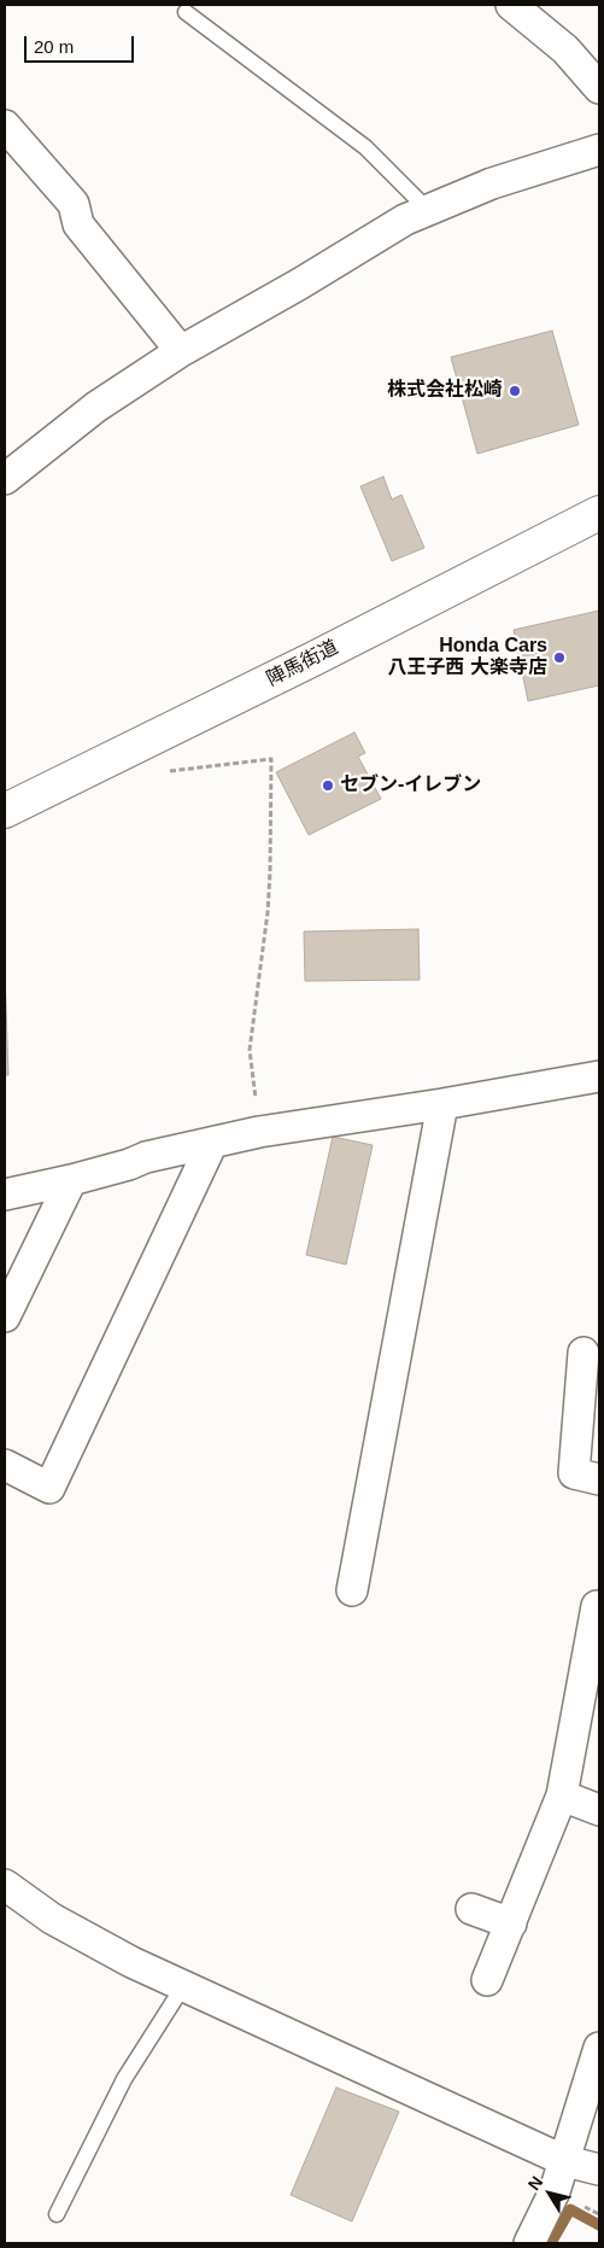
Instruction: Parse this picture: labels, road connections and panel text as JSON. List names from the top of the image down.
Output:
{
  "streets": {
    "main road": ["陣馬街道"]
  },
  "places": ["株式会社松崎", "Honda Cars 八王子西 大楽寺店", "セブン-イレブン"],
  "scale_bar": "20 m",
  "north": "top left"
}
